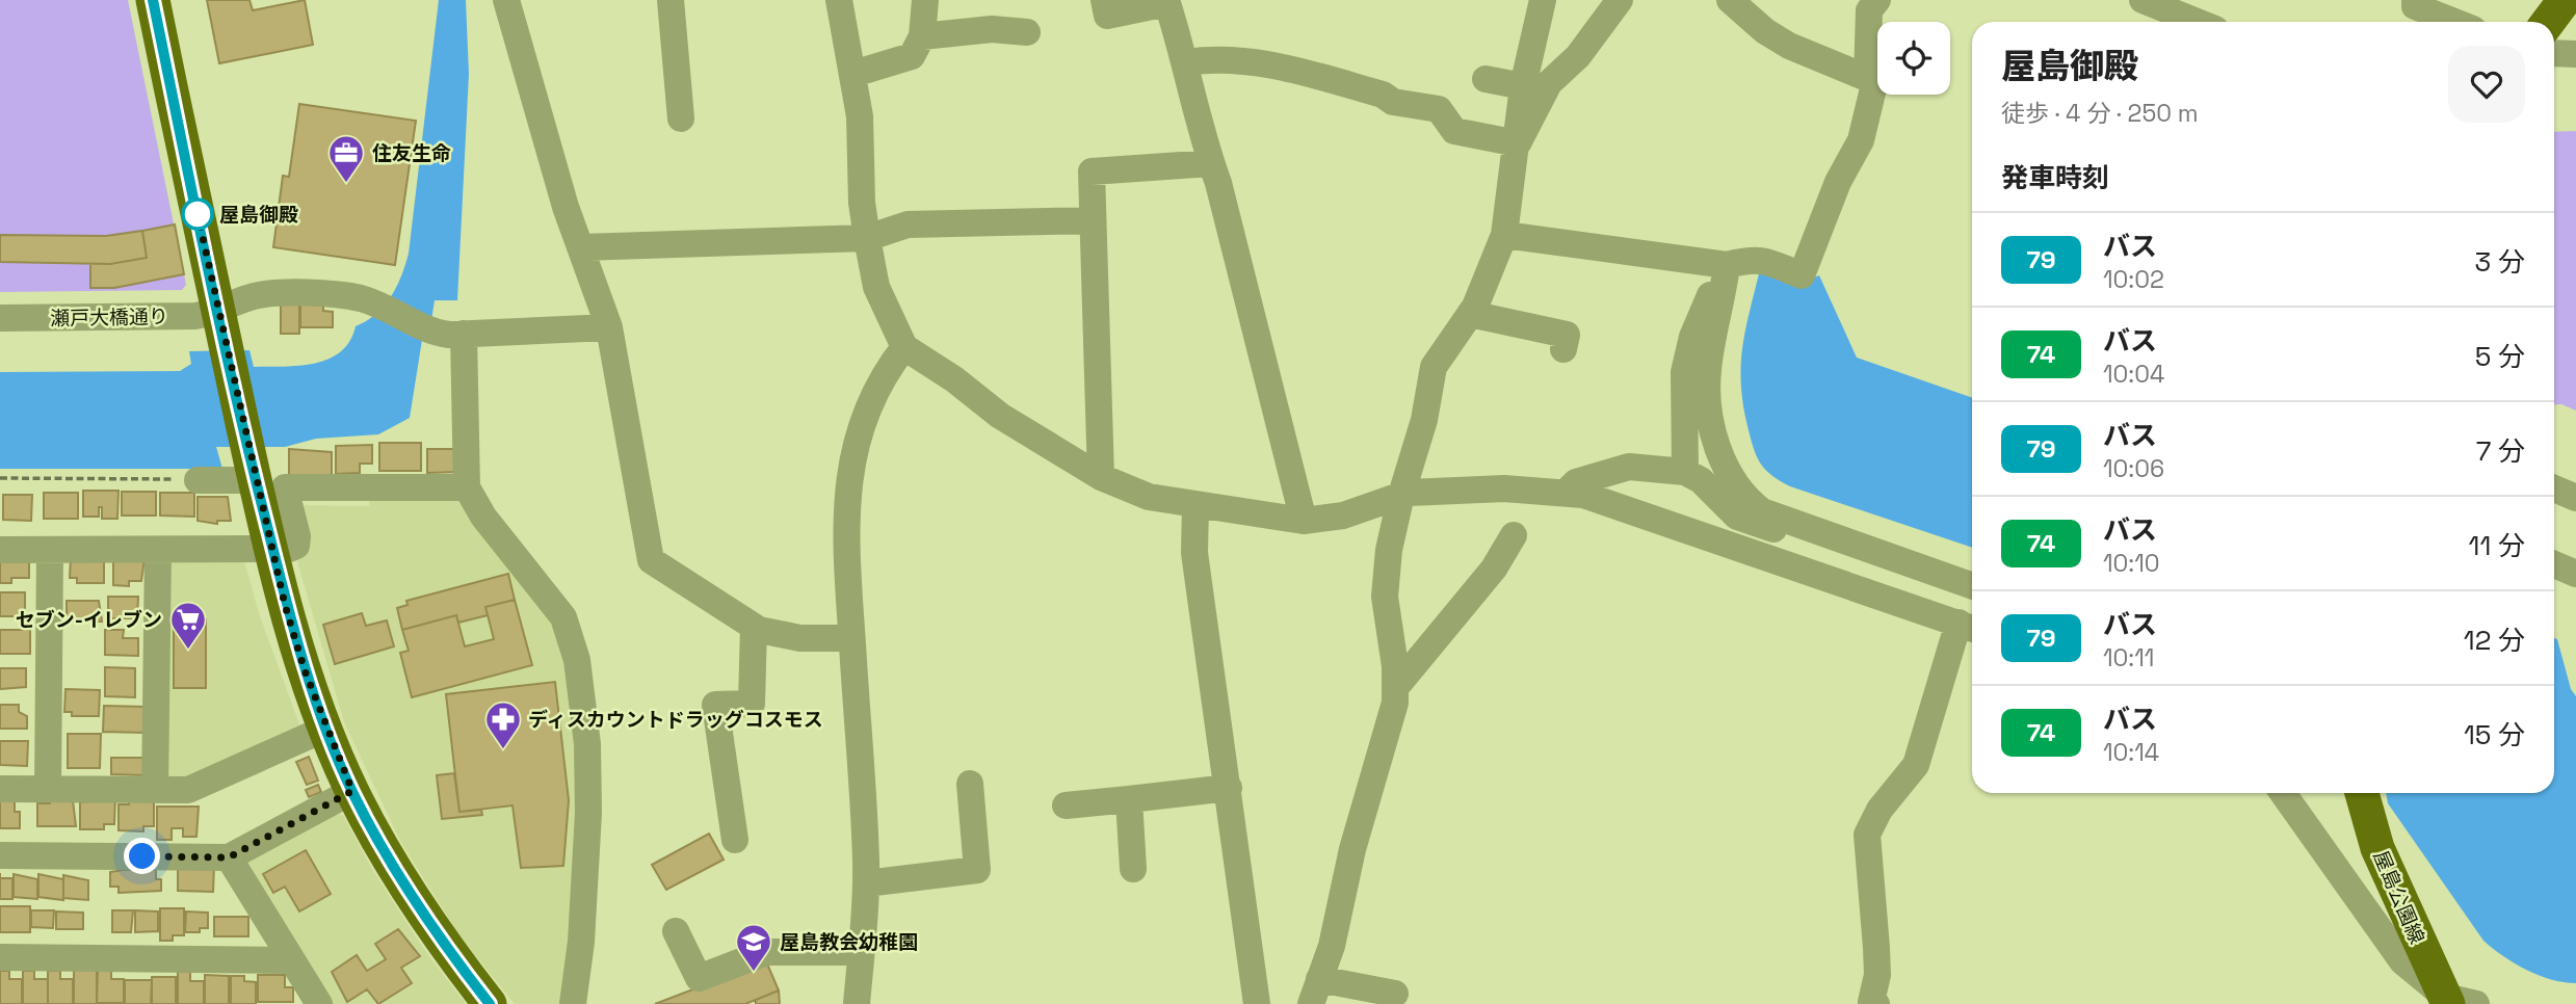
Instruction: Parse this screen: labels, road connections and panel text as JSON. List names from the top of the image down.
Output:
{
  "streets": {
    "main road": ["屋島公園線"],
    "street": ["瀬戸大橋通り"]
  },
  "places": {
    "office": ["住友生命"],
    "other": ["屋島御殿"],
    "supermarket": ["セブン-イレブン"],
    "pharmacy": ["ディスカウントドラッグコスモス"],
    "school or university": ["屋島教会幼稚園"]
  },
  "lines": ["bus line 79"],
  "page": {
    "heading": [
      ["屋島御殿", "徒歩 · 4 分 · 250 m"],
      "発車時刻"
    ],
    "list": [
      {
        "mark": "79",
        "name": "バス",
        "note": "10:02",
        "value": "3 分"
      },
      {
        "mark": "74",
        "name": "バス",
        "note": "10:04",
        "value": "5 分"
      },
      {
        "mark": "79",
        "name": "バス",
        "note": "10:06",
        "value": "7 分"
      },
      {
        "mark": "74",
        "name": "バス",
        "note": "10:10",
        "value": "11 分"
      },
      {
        "mark": "79",
        "name": "バス",
        "note": "10:11",
        "value": "12 分"
      },
      {
        "mark": "74",
        "name": "バス",
        "note": "10:14",
        "value": "15 分"
      }
    ]
  }
}
